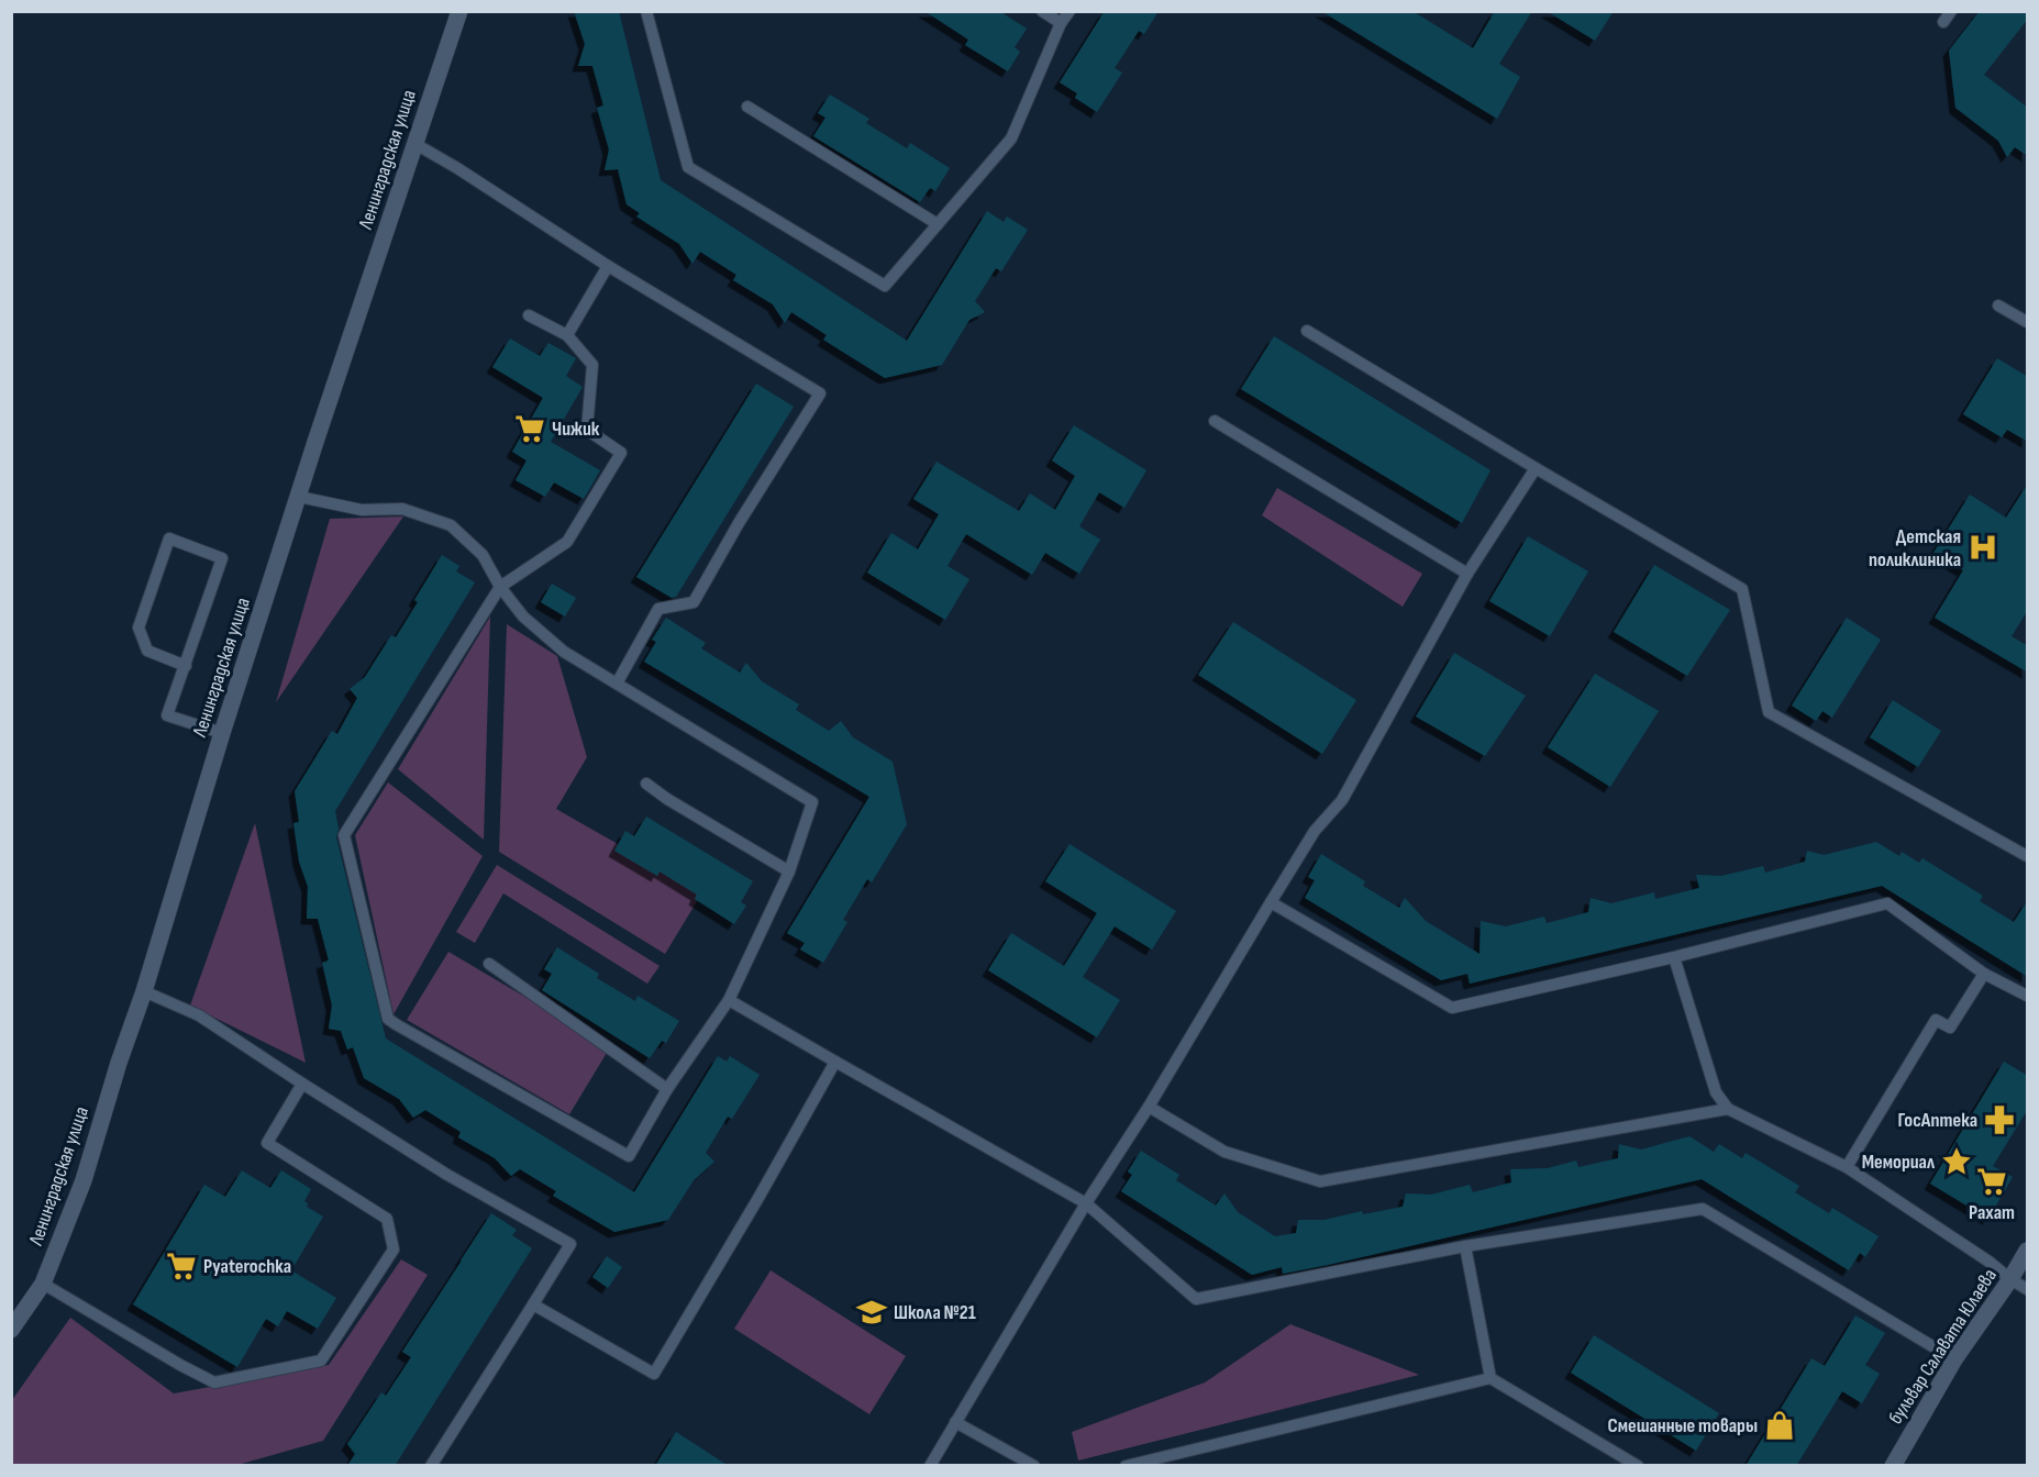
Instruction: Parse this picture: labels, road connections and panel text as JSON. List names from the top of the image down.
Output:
{
  "streets": {
    "street": ["Ленинградская улица", "бульвар Салавата Юлаева"]
  },
  "places": {
    "supermarket": ["Чижик", "Рахат", "Pyaterochka"],
    "hospital": ["Детская поликлиника"],
    "pharmacy": ["ГосАптека"],
    "place": ["Мемориал"],
    "school or university": ["Школа №21"],
    "shop": ["Смешанные товары"]
  }
}
